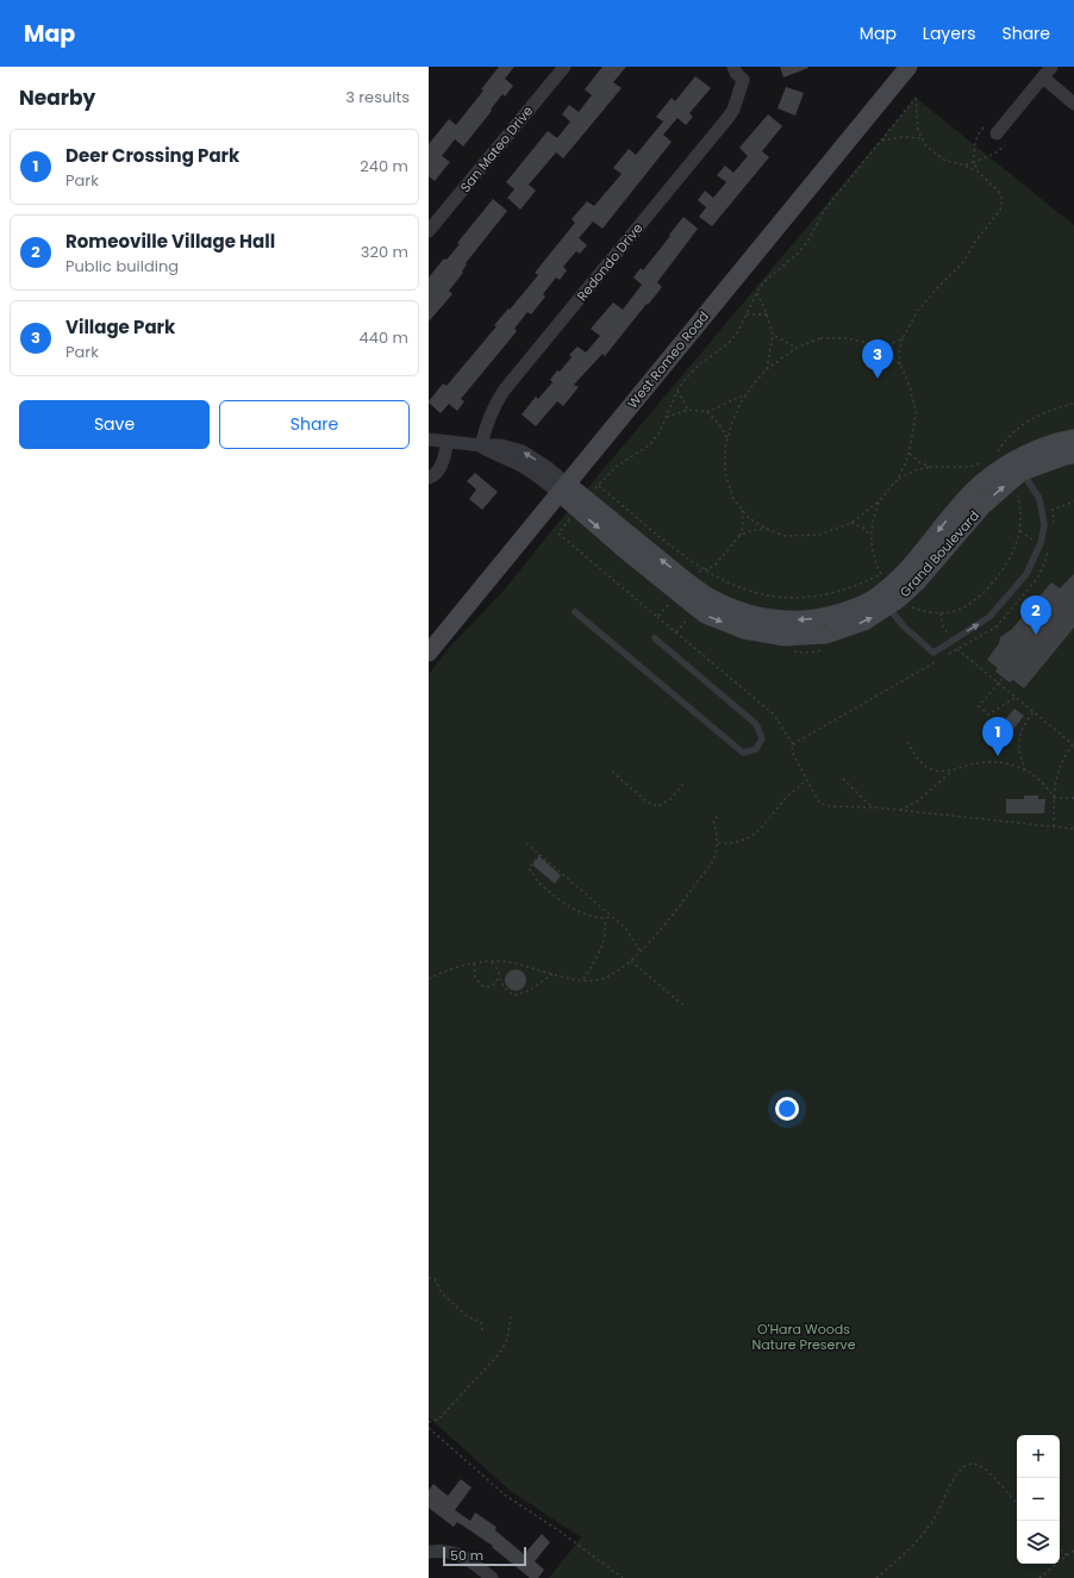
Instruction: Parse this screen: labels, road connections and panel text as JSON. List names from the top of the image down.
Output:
{
  "streets": {
    "main road": ["West Romeo Road", "Grand Boulevard"],
    "street": ["San Mateo Drive", "Redondo Drive"]
  },
  "crossings": [
    ["West Romeo Road", "Grand Boulevard"]
  ],
  "parks": ["O'Hara Woods Nature Preserve"],
  "scale_bar": "50 m",
  "page": {
    "header": "Map",
    "nav": ["Map", "Layers", "Share"],
    "heading": ["Nearby", "3 results"],
    "list": [
      {
        "mark": "1",
        "name": "Deer Crossing Park",
        "note": "Park",
        "value": "240 m"
      },
      {
        "mark": "2",
        "name": "Romeoville Village Hall",
        "note": "Public building",
        "value": "320 m"
      },
      {
        "mark": "3",
        "name": "Village Park",
        "note": "Park",
        "value": "440 m"
      }
    ],
    "pins": ["3", "2", "1"],
    "buttons": ["Save", "Share"],
    "map_buttons": ["+", "−"],
    "scale": "50 m"
  }
}
